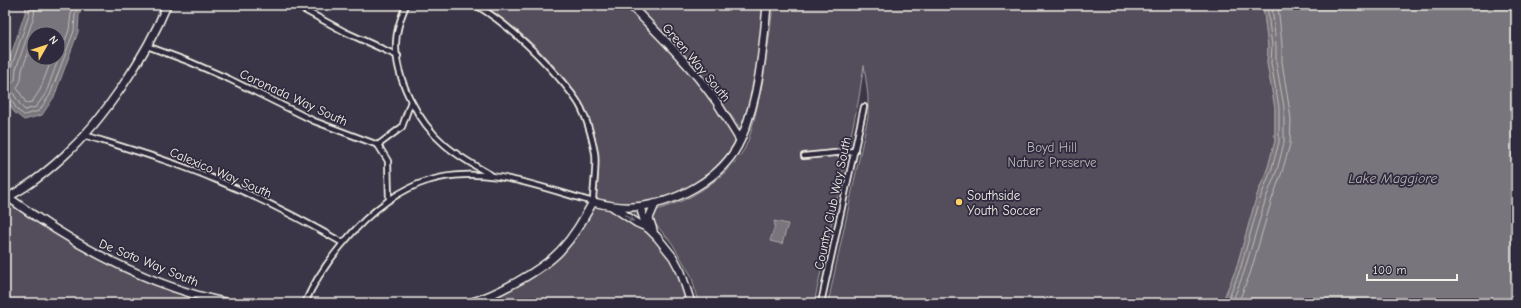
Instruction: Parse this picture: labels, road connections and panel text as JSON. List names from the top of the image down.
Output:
{
  "streets": {
    "street": [
      "Green Way South",
      "Coronada Way South",
      "Calexico Way South",
      "Country Club Way South",
      "De Soto Way South"
    ]
  },
  "water": ["Lake Maggiore"],
  "parks": ["Boyd Hill Nature Preserve"],
  "places": ["Southside Youth Soccer"],
  "scale_bar": "100 m",
  "north": "top right"
}
